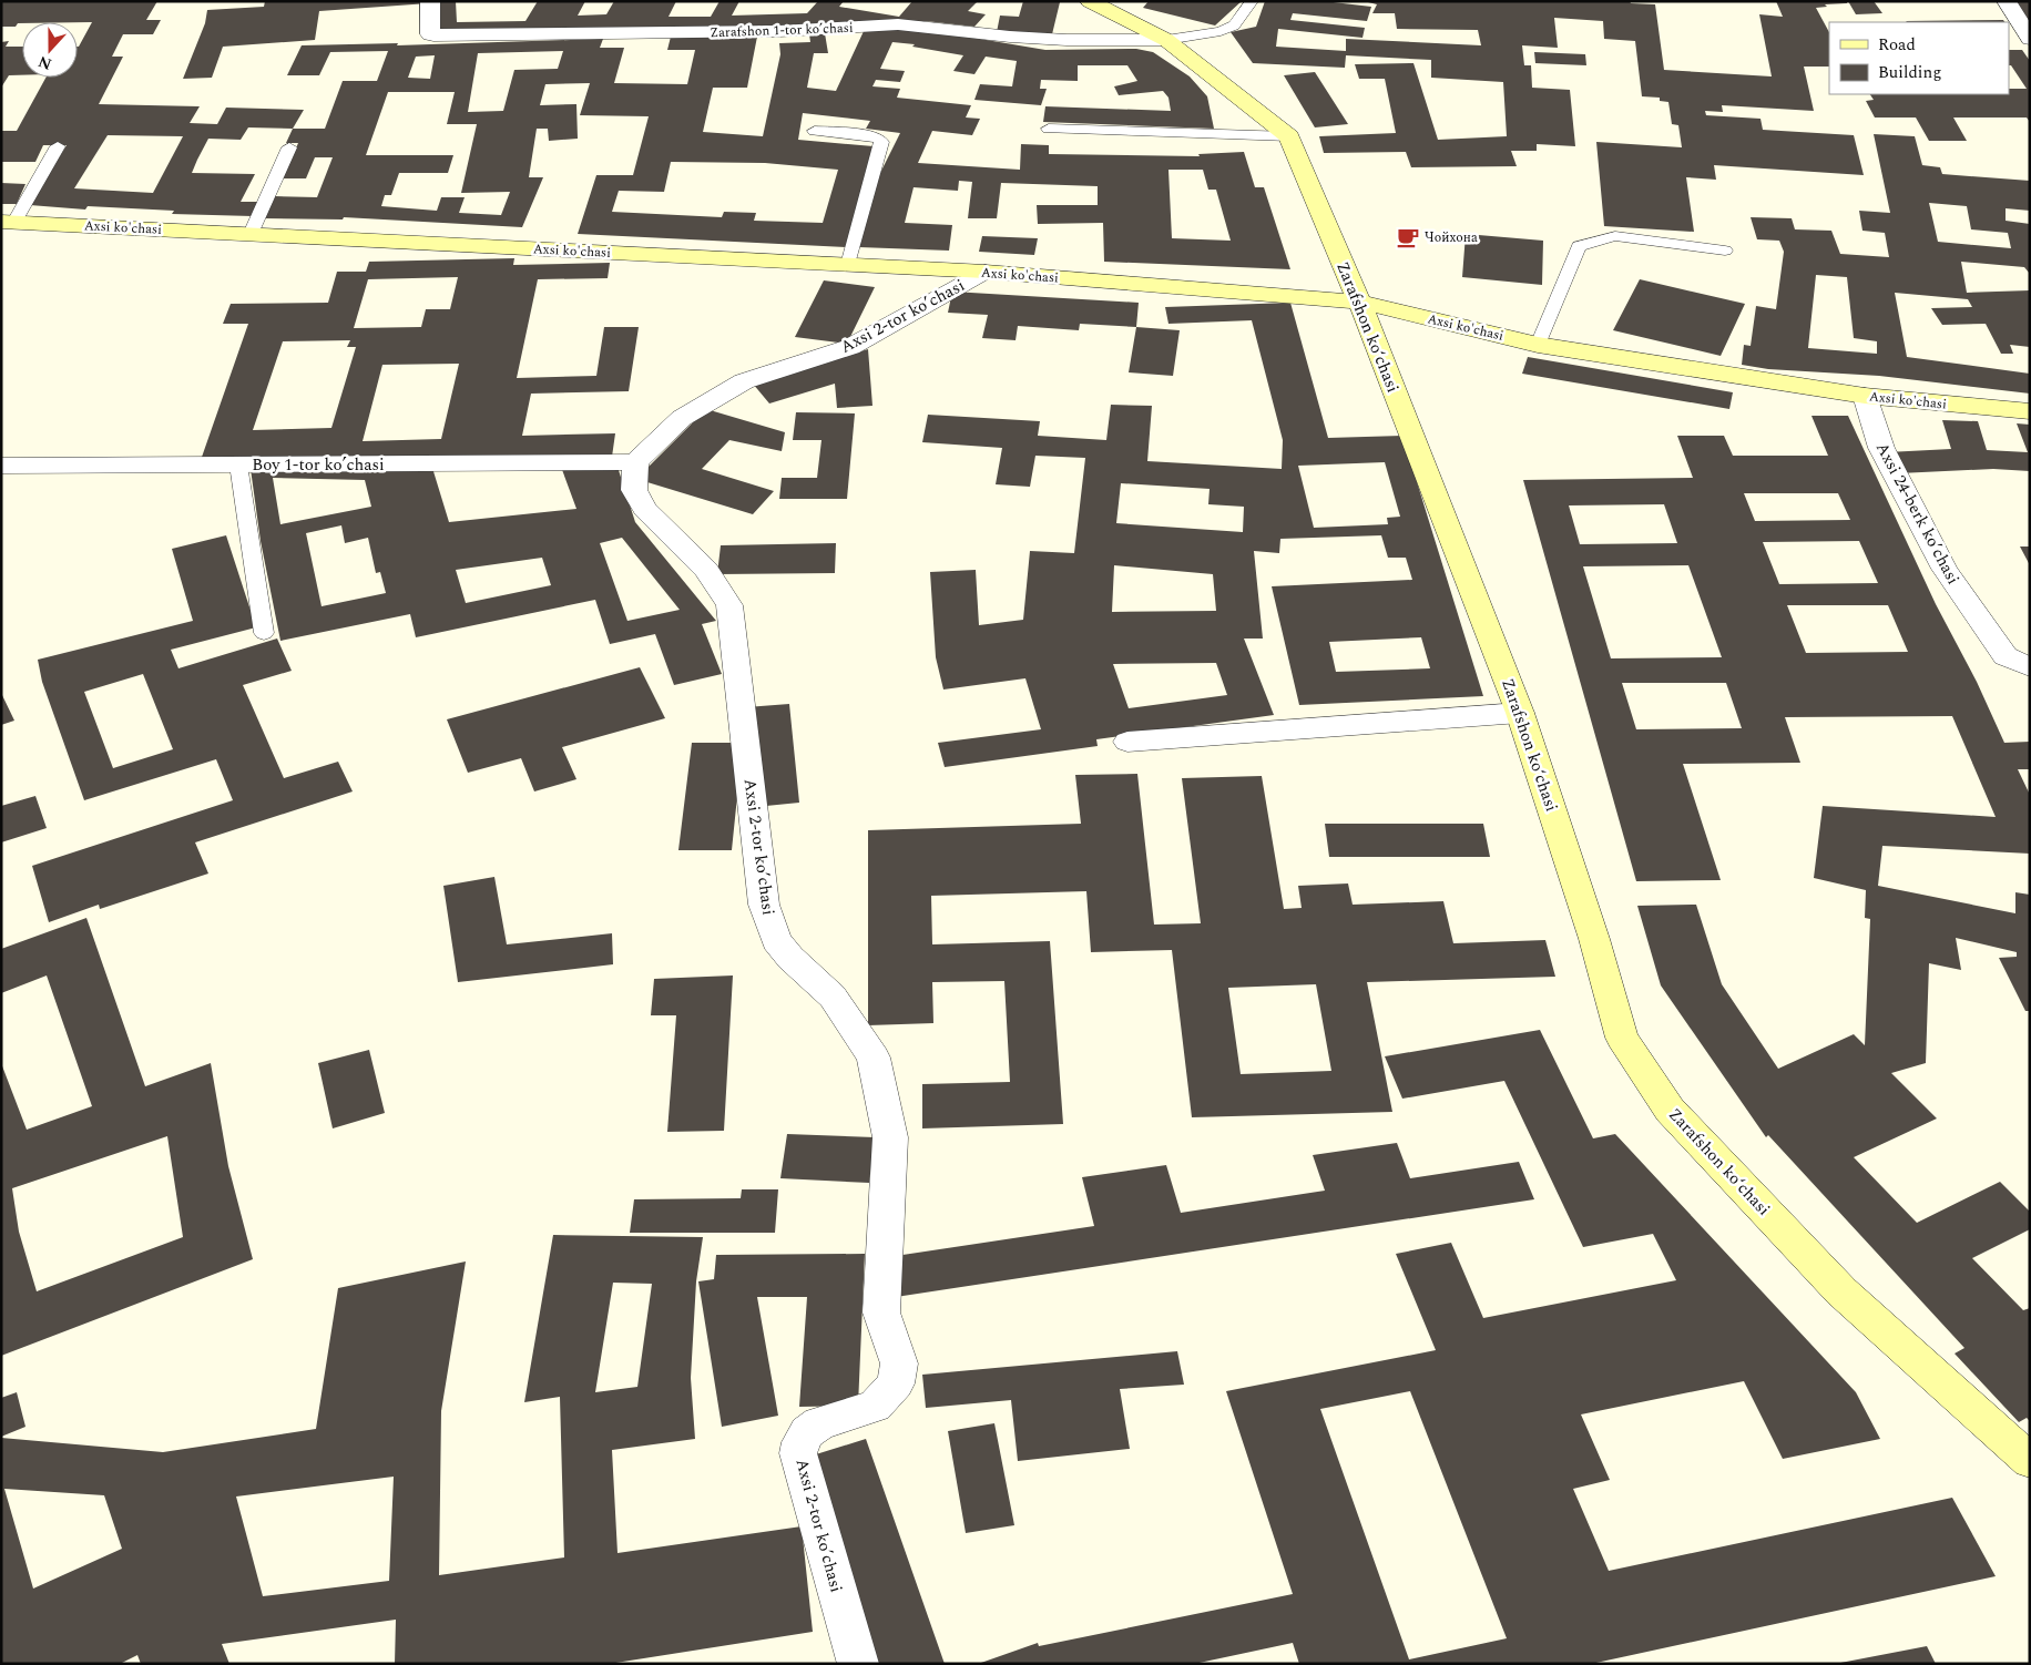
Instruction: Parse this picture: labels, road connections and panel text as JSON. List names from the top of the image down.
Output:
{
  "streets": {
    "street": [
      "Zarafshon 1-tor koʼchasi",
      "Axsi ko'chasi",
      "Аxsi 2-tor koʼchasi",
      "Zarafshon koʻchasi",
      "Boy 1-tor koʼchasi",
      "Аxsi 24-berk koʼchasi"
    ]
  },
  "crossings": [
    ["Zarafshon 1-tor koʼchasi", "Zarafshon koʻchasi"],
    ["Axsi ko'chasi", "Аxsi 2-tor koʼchasi"],
    ["Axsi ko'chasi", "Zarafshon koʻchasi"],
    ["Axsi ko'chasi", "Аxsi 24-berk koʼchasi"],
    ["Аxsi 2-tor koʼchasi", "Boy 1-tor koʼchasi"]
  ],
  "places": {
    "cafe": ["Чойхона"]
  },
  "legend": ["Road", "Building"],
  "north": "bottom"
}
